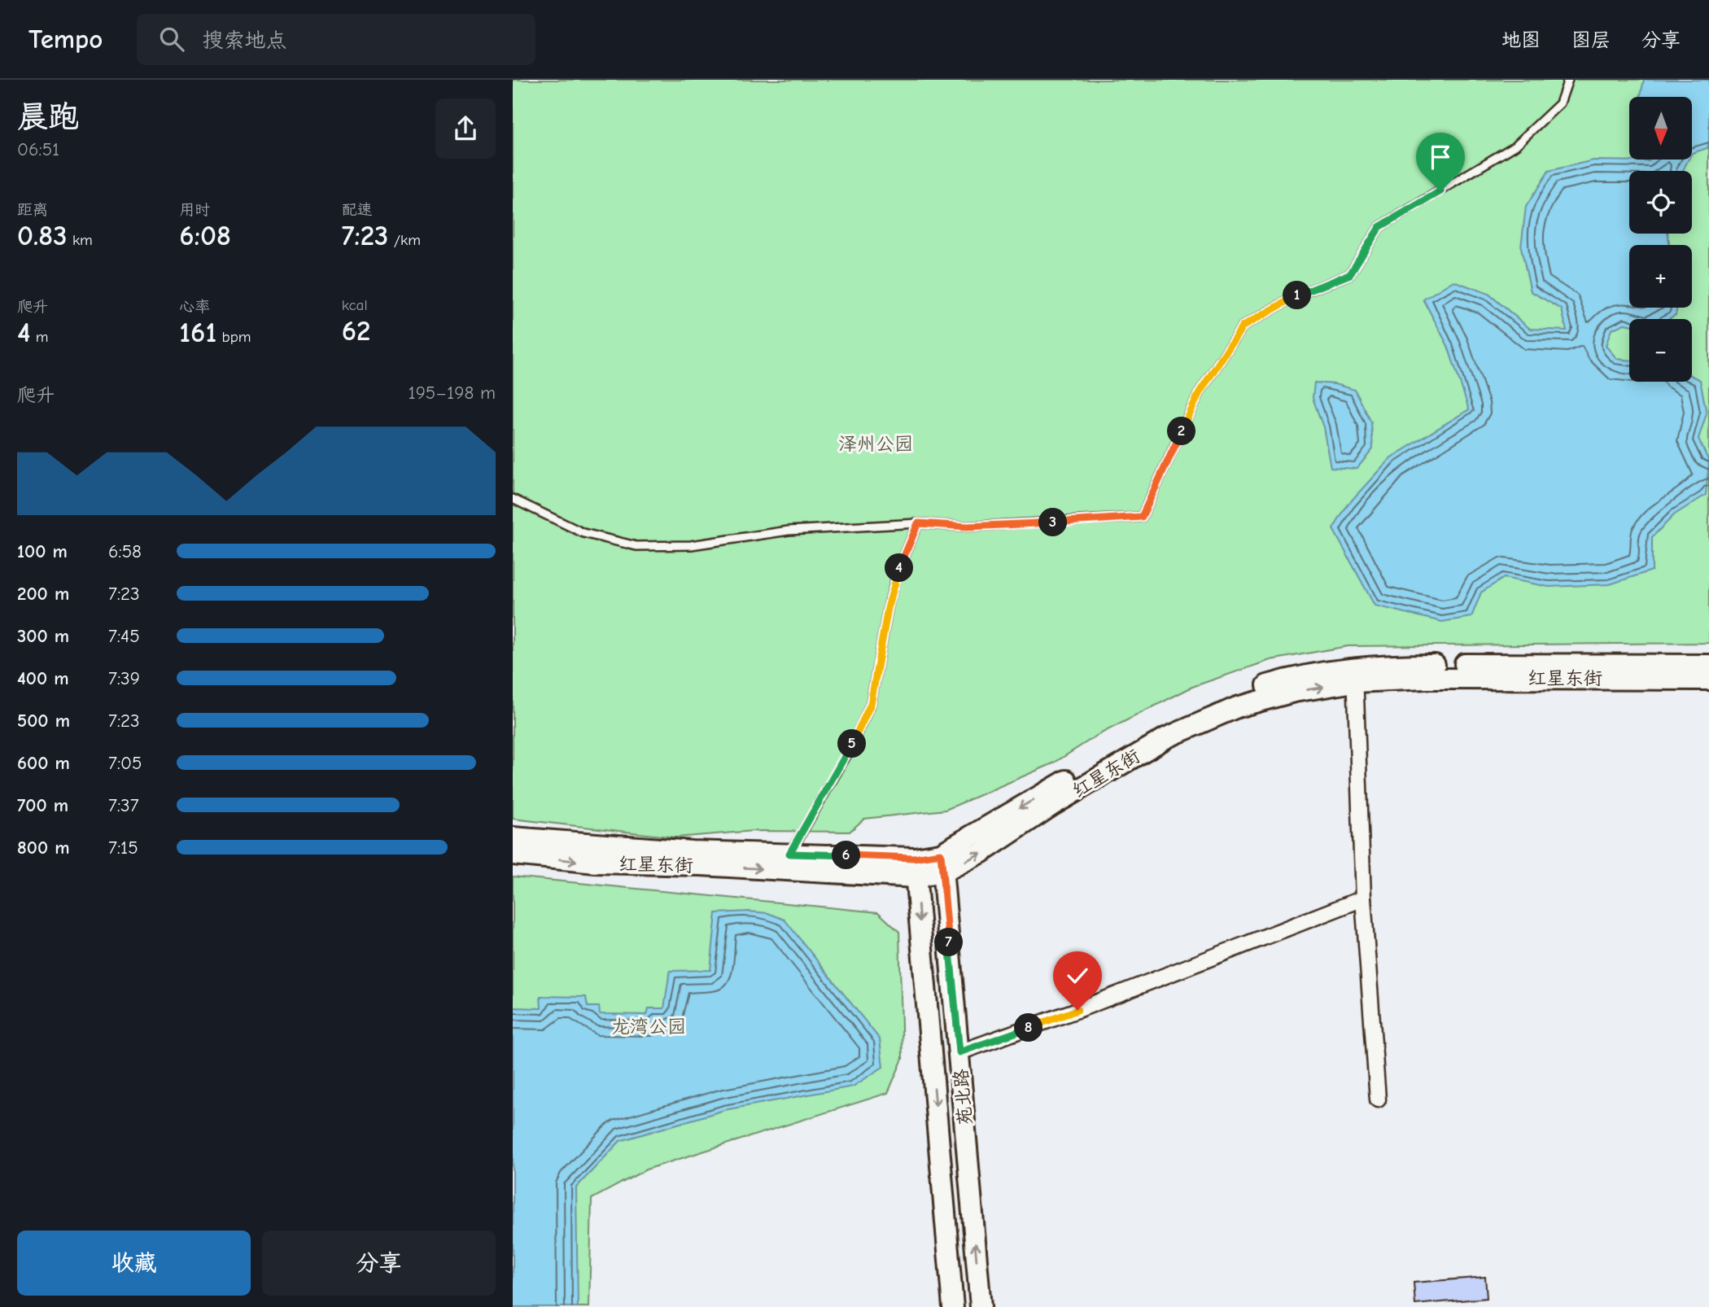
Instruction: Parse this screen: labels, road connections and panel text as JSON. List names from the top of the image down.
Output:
{
  "streets": {
    "main road": ["红星东街", "苑北路"]
  },
  "crossings": [
    ["红星东街", "苑北路"]
  ],
  "parks": ["泽州公园", "龙湾公园"],
  "north": "bottom",
  "page": {
    "header": "Tempo",
    "search": "搜索地点",
    "nav": ["地图", "图层", "分享"],
    "heading": ["晨跑", "06:51"],
    "map_buttons": ["+", "−"],
    "stats": [
      ["距离", "0.83 km"],
      ["用时", "6:08"],
      ["配速", "7:23 /km"],
      ["爬升", "4 m"],
      ["心率", "161 bpm"],
      ["kcal", "62"]
    ],
    "pins": [
      "1",
      "2",
      "3",
      "4",
      "5",
      "6",
      "7",
      "8"
    ],
    "chart": ["爬升", "195–198 m"],
    "list": [
      {
        "name": "100 m",
        "note": "6:58"
      },
      {
        "name": "200 m",
        "note": "7:23"
      },
      {
        "name": "300 m",
        "note": "7:45"
      },
      {
        "name": "400 m",
        "note": "7:39"
      },
      {
        "name": "500 m",
        "note": "7:23"
      },
      {
        "name": "600 m",
        "note": "7:05"
      },
      {
        "name": "700 m",
        "note": "7:37"
      },
      {
        "name": "800 m",
        "note": "7:15"
      }
    ],
    "buttons": ["收藏", "分享"]
  }
}
